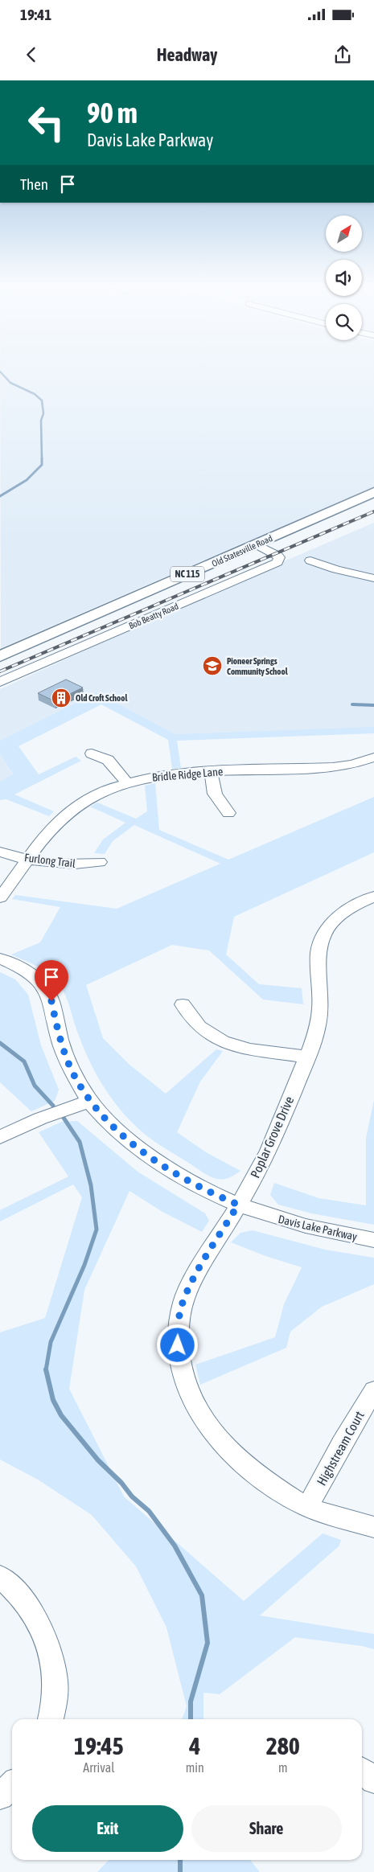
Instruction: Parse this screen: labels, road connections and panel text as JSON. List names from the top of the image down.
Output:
{
  "streets": {
    "main road": ["Old Statesville Road", "NC 115"],
    "street": [
      "Bob Beatty Road",
      "Bridle Ridge Lane",
      "Furlong Trail",
      "Poplar Grove Drive",
      "Davis Lake Parkway",
      "Highstream Court"
    ]
  },
  "crossings": [
    ["Old Statesville Road", "Bob Beatty Road"],
    ["Bridle Ridge Lane", "Furlong Trail"],
    ["Poplar Grove Drive", "Davis Lake Parkway"],
    ["Poplar Grove Drive", "Highstream Court"]
  ],
  "places": {
    "school or university": ["Pioneer Springs Community School"],
    "building": ["Old Croft School"]
  },
  "north": "top right",
  "page": {
    "status": "19:41",
    "header": "Headway",
    "turn": ["90 m", "Davis Lake Parkway"],
    "then": "Then",
    "eta": [
      "19:45",
      "Arrival",
      "4",
      "min",
      "280",
      "m"
    ],
    "buttons": ["Exit", "Share"]
  }
}
